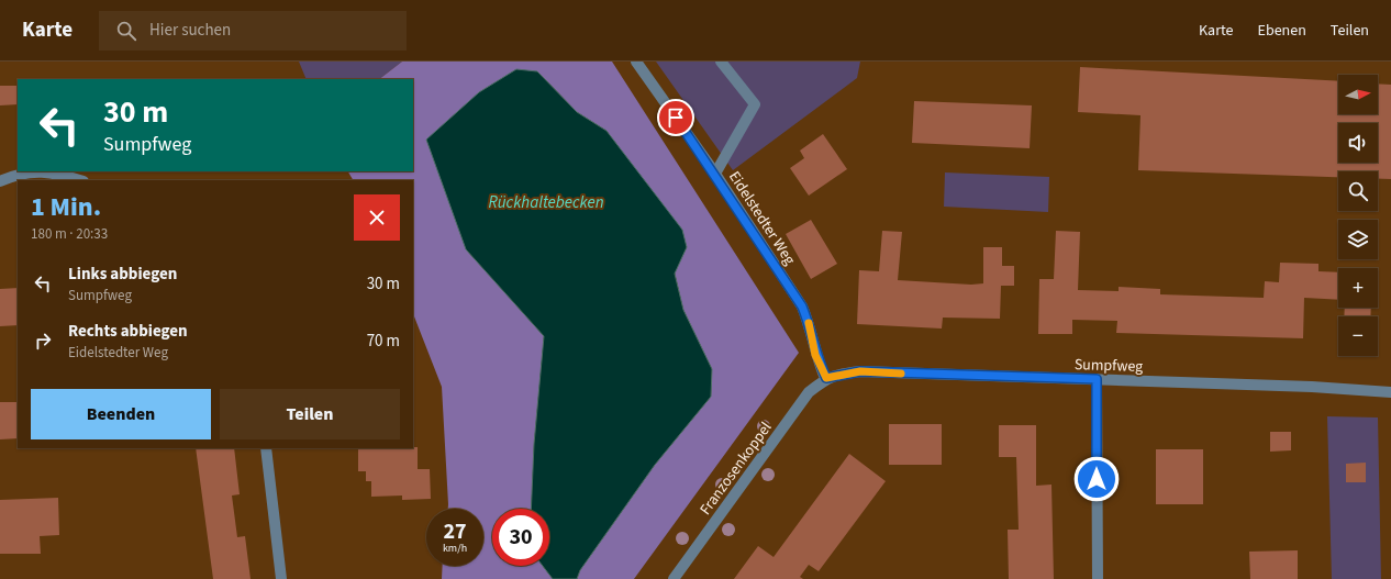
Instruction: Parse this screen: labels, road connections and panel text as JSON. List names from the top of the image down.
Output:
{
  "streets": {
    "street": ["Eidelstedter Weg", "Sumpfweg", "Franzosenkoppel"]
  },
  "crossings": [
    ["Eidelstedter Weg", "Sumpfweg"],
    ["Eidelstedter Weg", "Franzosenkoppel"],
    ["Sumpfweg", "Franzosenkoppel"]
  ],
  "water": ["Rückhaltebecken"],
  "north": "right",
  "page": {
    "header": "Karte",
    "search": "Hier suchen",
    "nav": ["Karte", "Ebenen", "Teilen"],
    "map_buttons": ["+", "−"],
    "turn": ["30 m", "Sumpfweg"],
    "heading": ["1 Min.", "180 m · 20:33"],
    "list": [
      {
        "name": "Links abbiegen",
        "note": "Sumpfweg",
        "value": "30 m"
      },
      {
        "name": "Rechts abbiegen",
        "note": "Eidelstedter Weg",
        "value": "70 m"
      }
    ],
    "buttons": ["Beenden", "Teilen"],
    "speed": "27 km/h",
    "limit": "30"
  }
}
